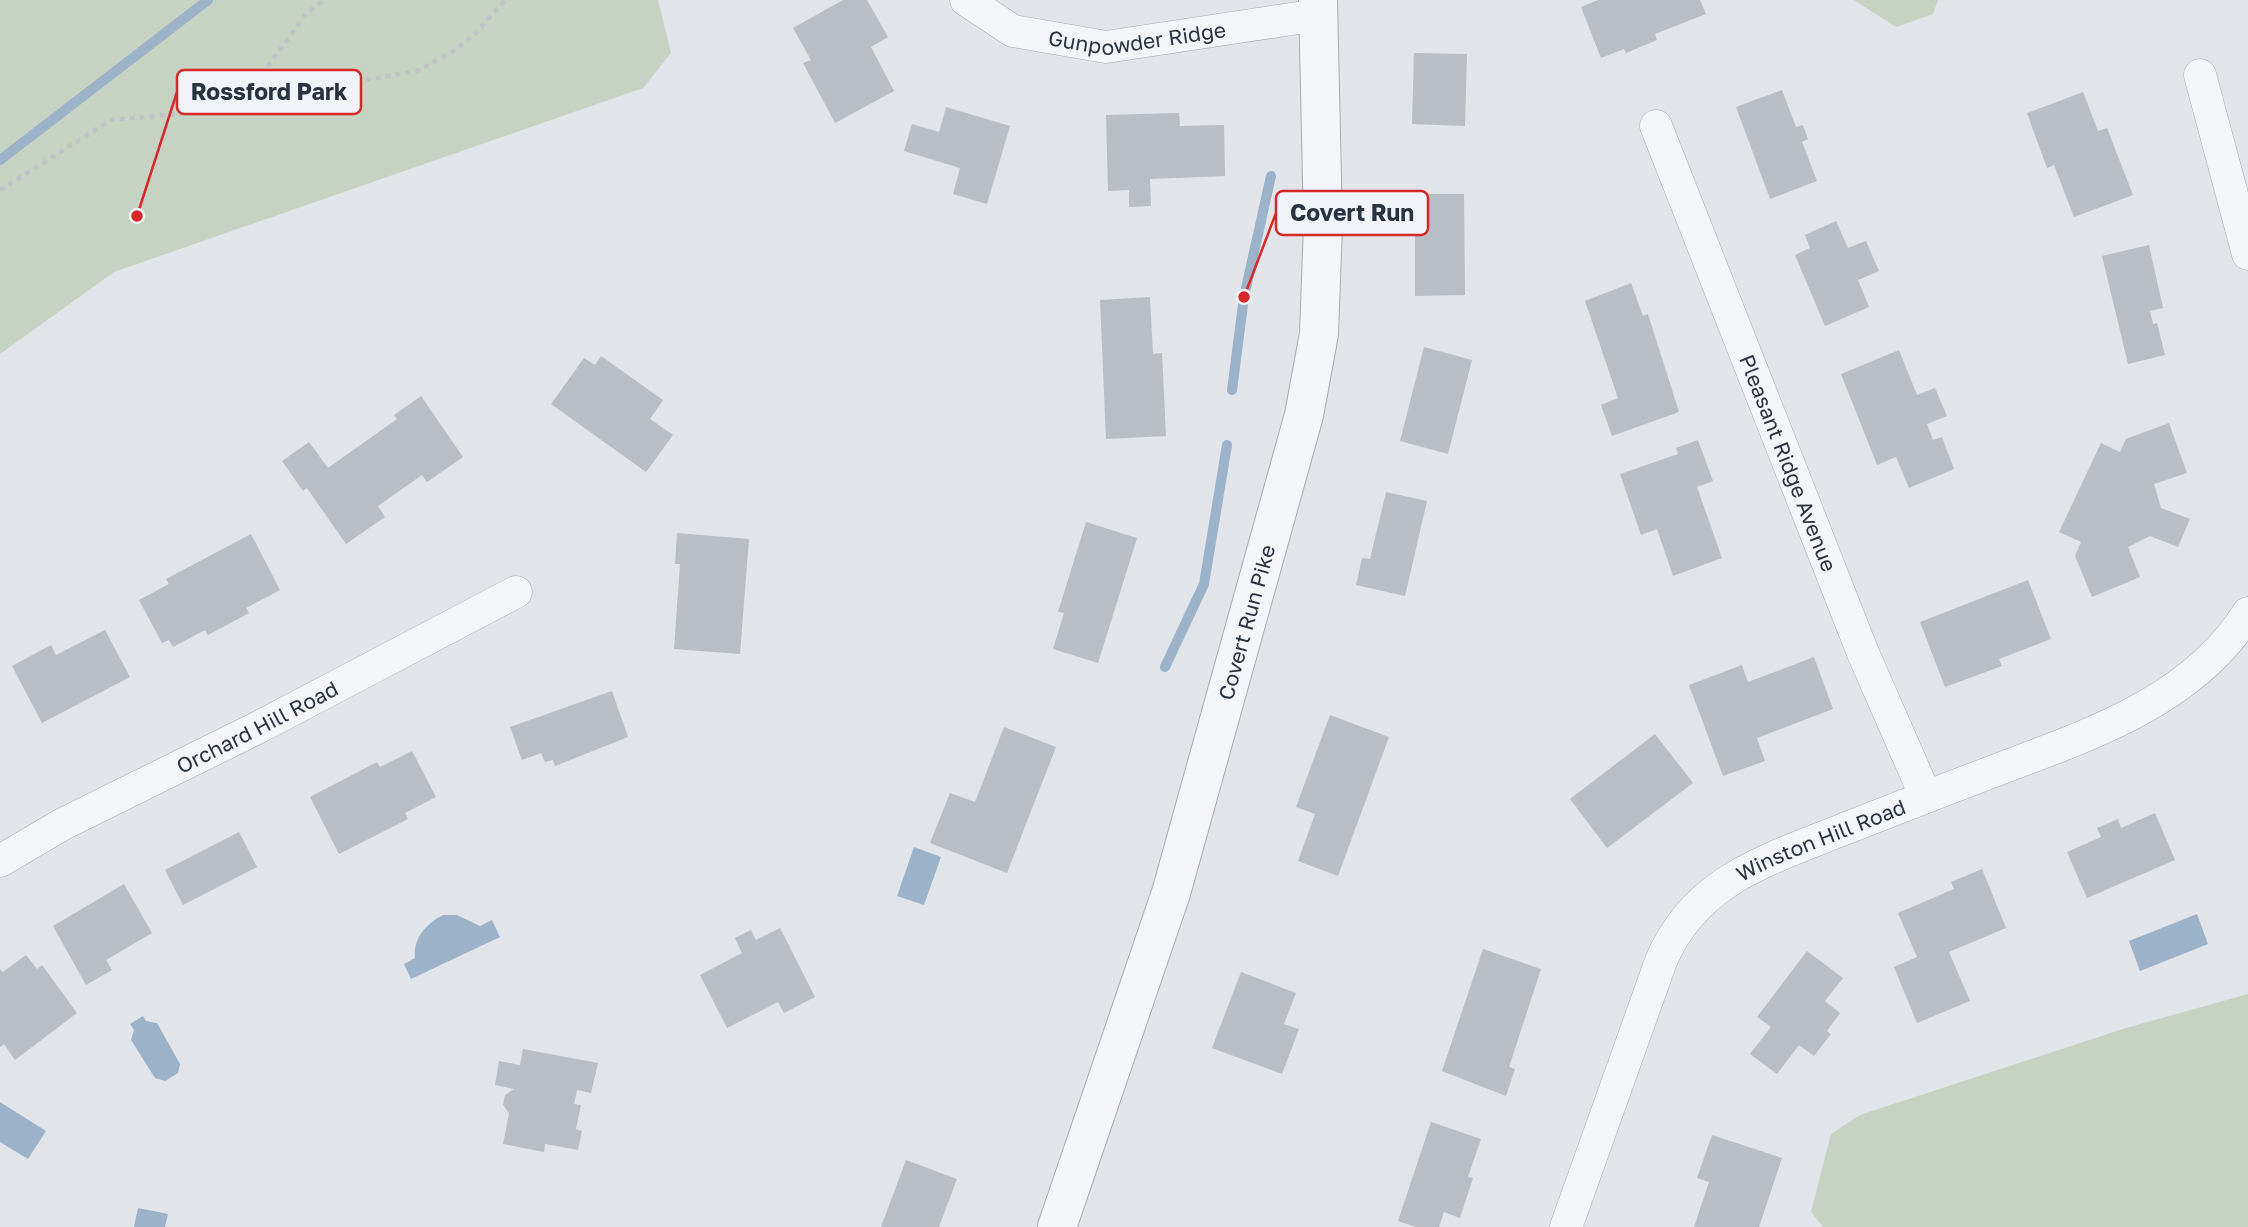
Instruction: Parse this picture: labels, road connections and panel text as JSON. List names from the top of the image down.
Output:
{
  "streets": {
    "street": [
      "Gunpowder Ridge",
      "Pleasant Ridge Avenue",
      "Covert Run Pike",
      "Orchard Hill Road",
      "Winston Hill Road"
    ]
  },
  "crossings": [
    ["Gunpowder Ridge", "Covert Run Pike"],
    ["Pleasant Ridge Avenue", "Winston Hill Road"]
  ],
  "places": ["Rossford Park", "Covert Run"]
}
